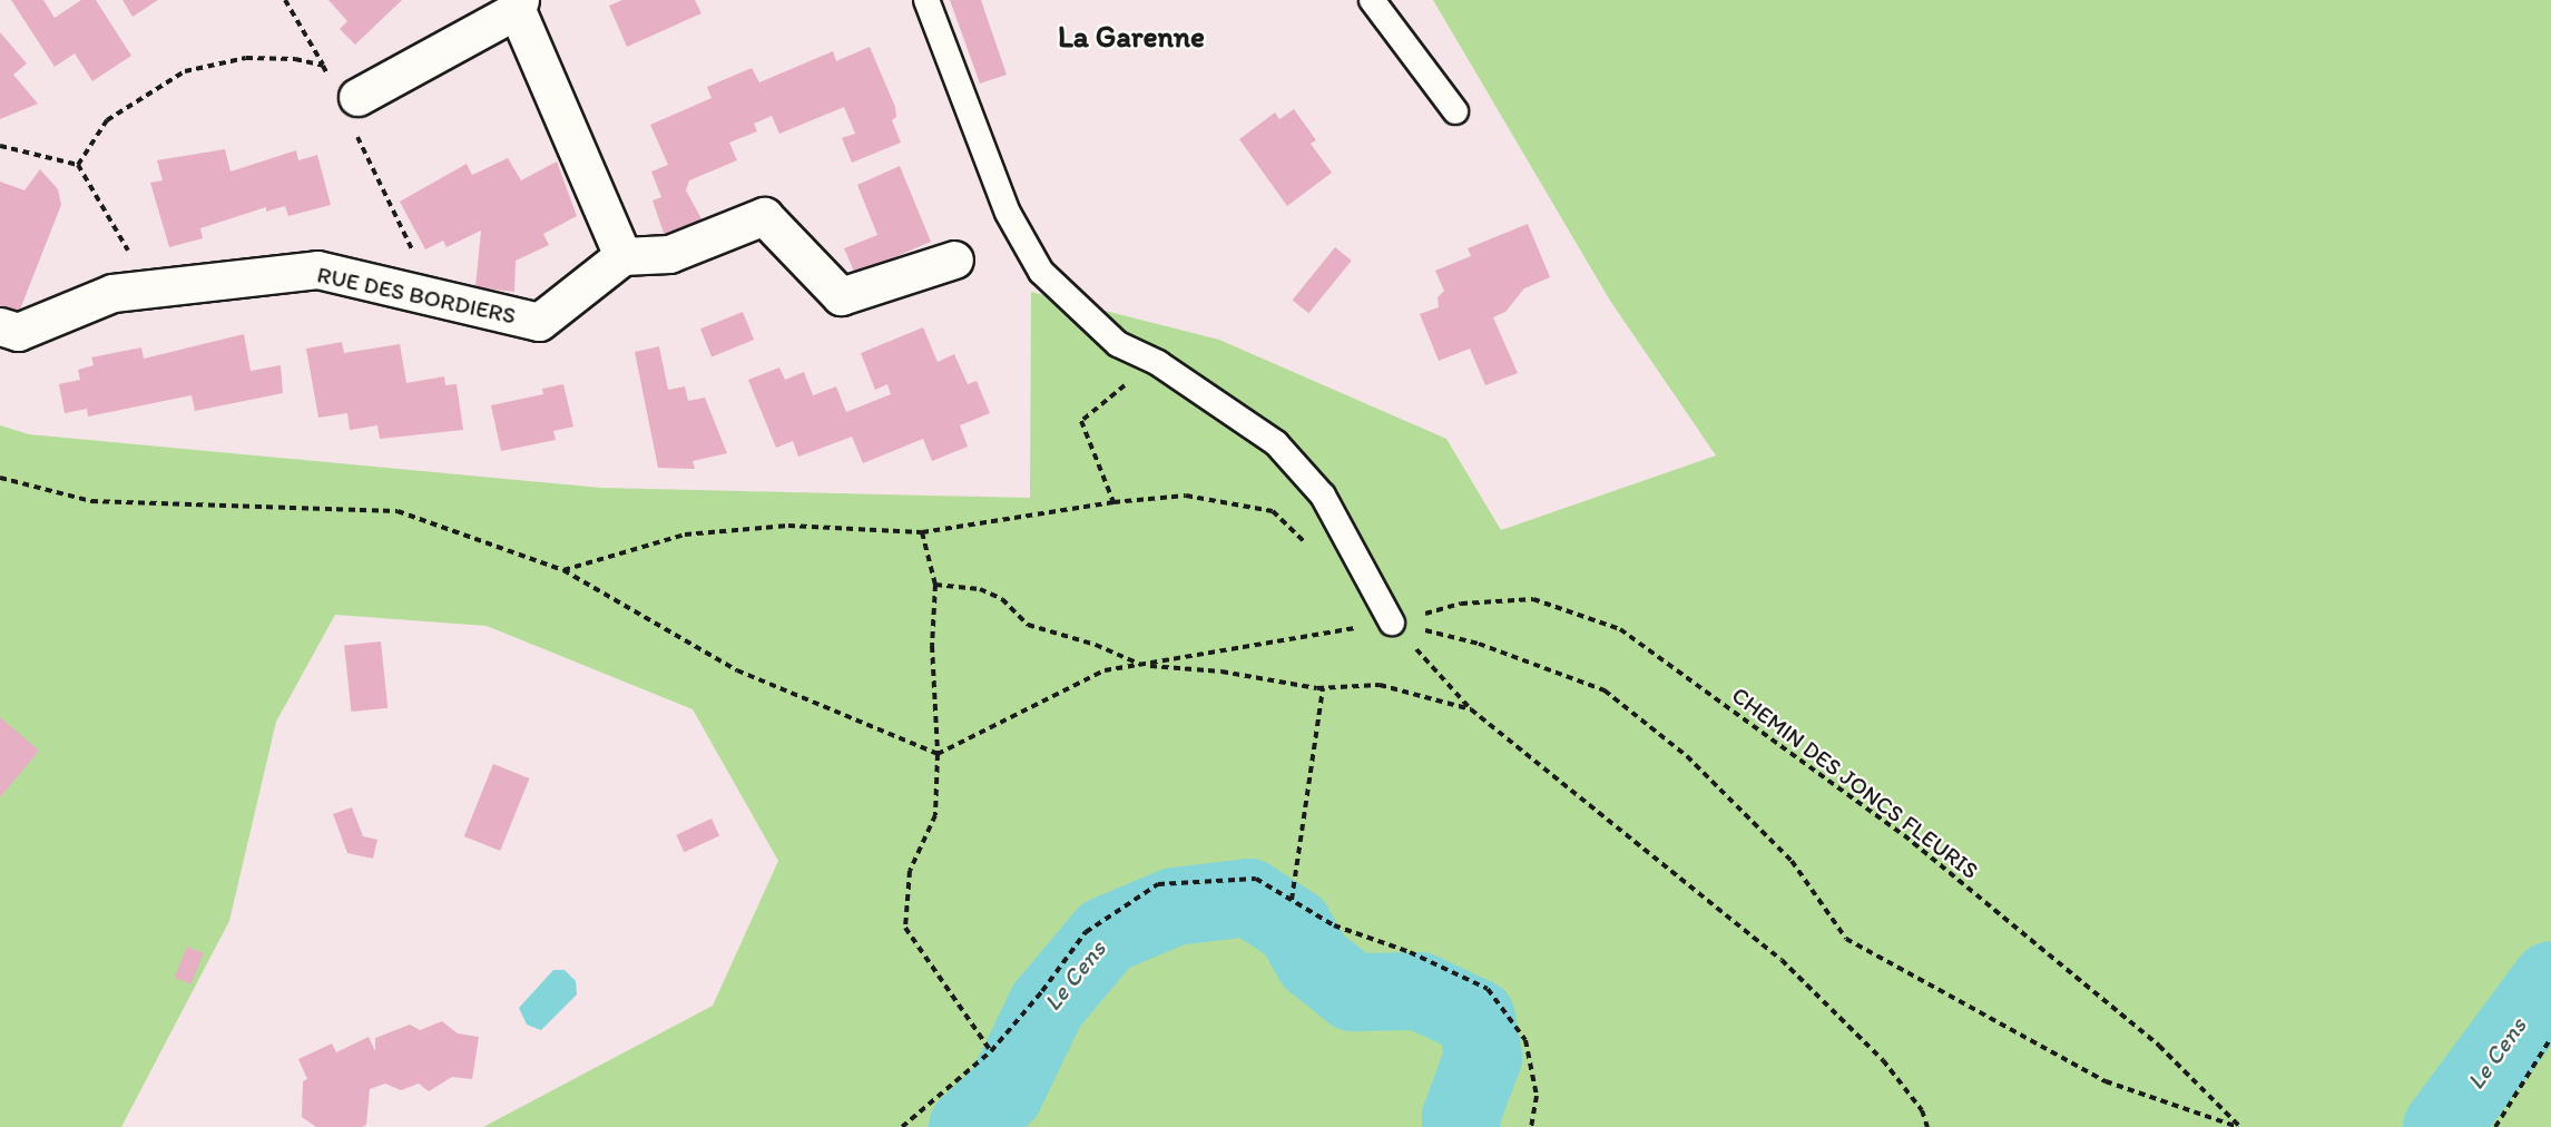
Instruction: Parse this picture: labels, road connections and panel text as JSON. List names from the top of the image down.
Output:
{
  "streets": {
    "street": ["RUE DES BORDIERS"],
    "path": ["CHEMIN DES JONCS FLEURIS"]
  },
  "districts": ["La Garenne"],
  "water": ["Le Cens"]
}
